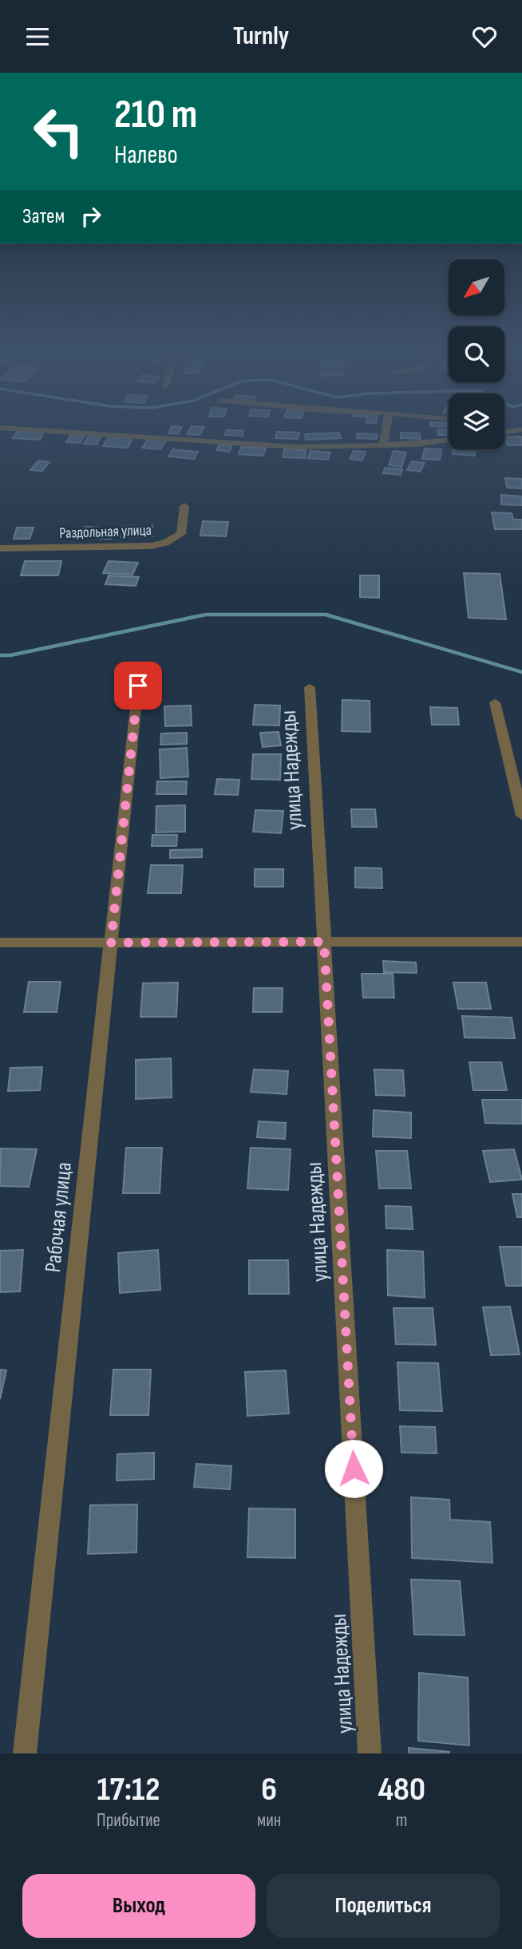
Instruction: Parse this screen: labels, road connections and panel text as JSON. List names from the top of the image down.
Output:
{
  "streets": {
    "street": ["Раздольная улица", "улица Надежды", "Рабочая улица"]
  },
  "north": "bottom left",
  "page": {
    "header": "Turnly",
    "turn": ["210 m", "Налево"],
    "then": "Затем",
    "eta": [
      "17:12",
      "Прибытие",
      "6",
      "мин",
      "480",
      "m"
    ],
    "buttons": ["Выход", "Поделиться"]
  }
}
